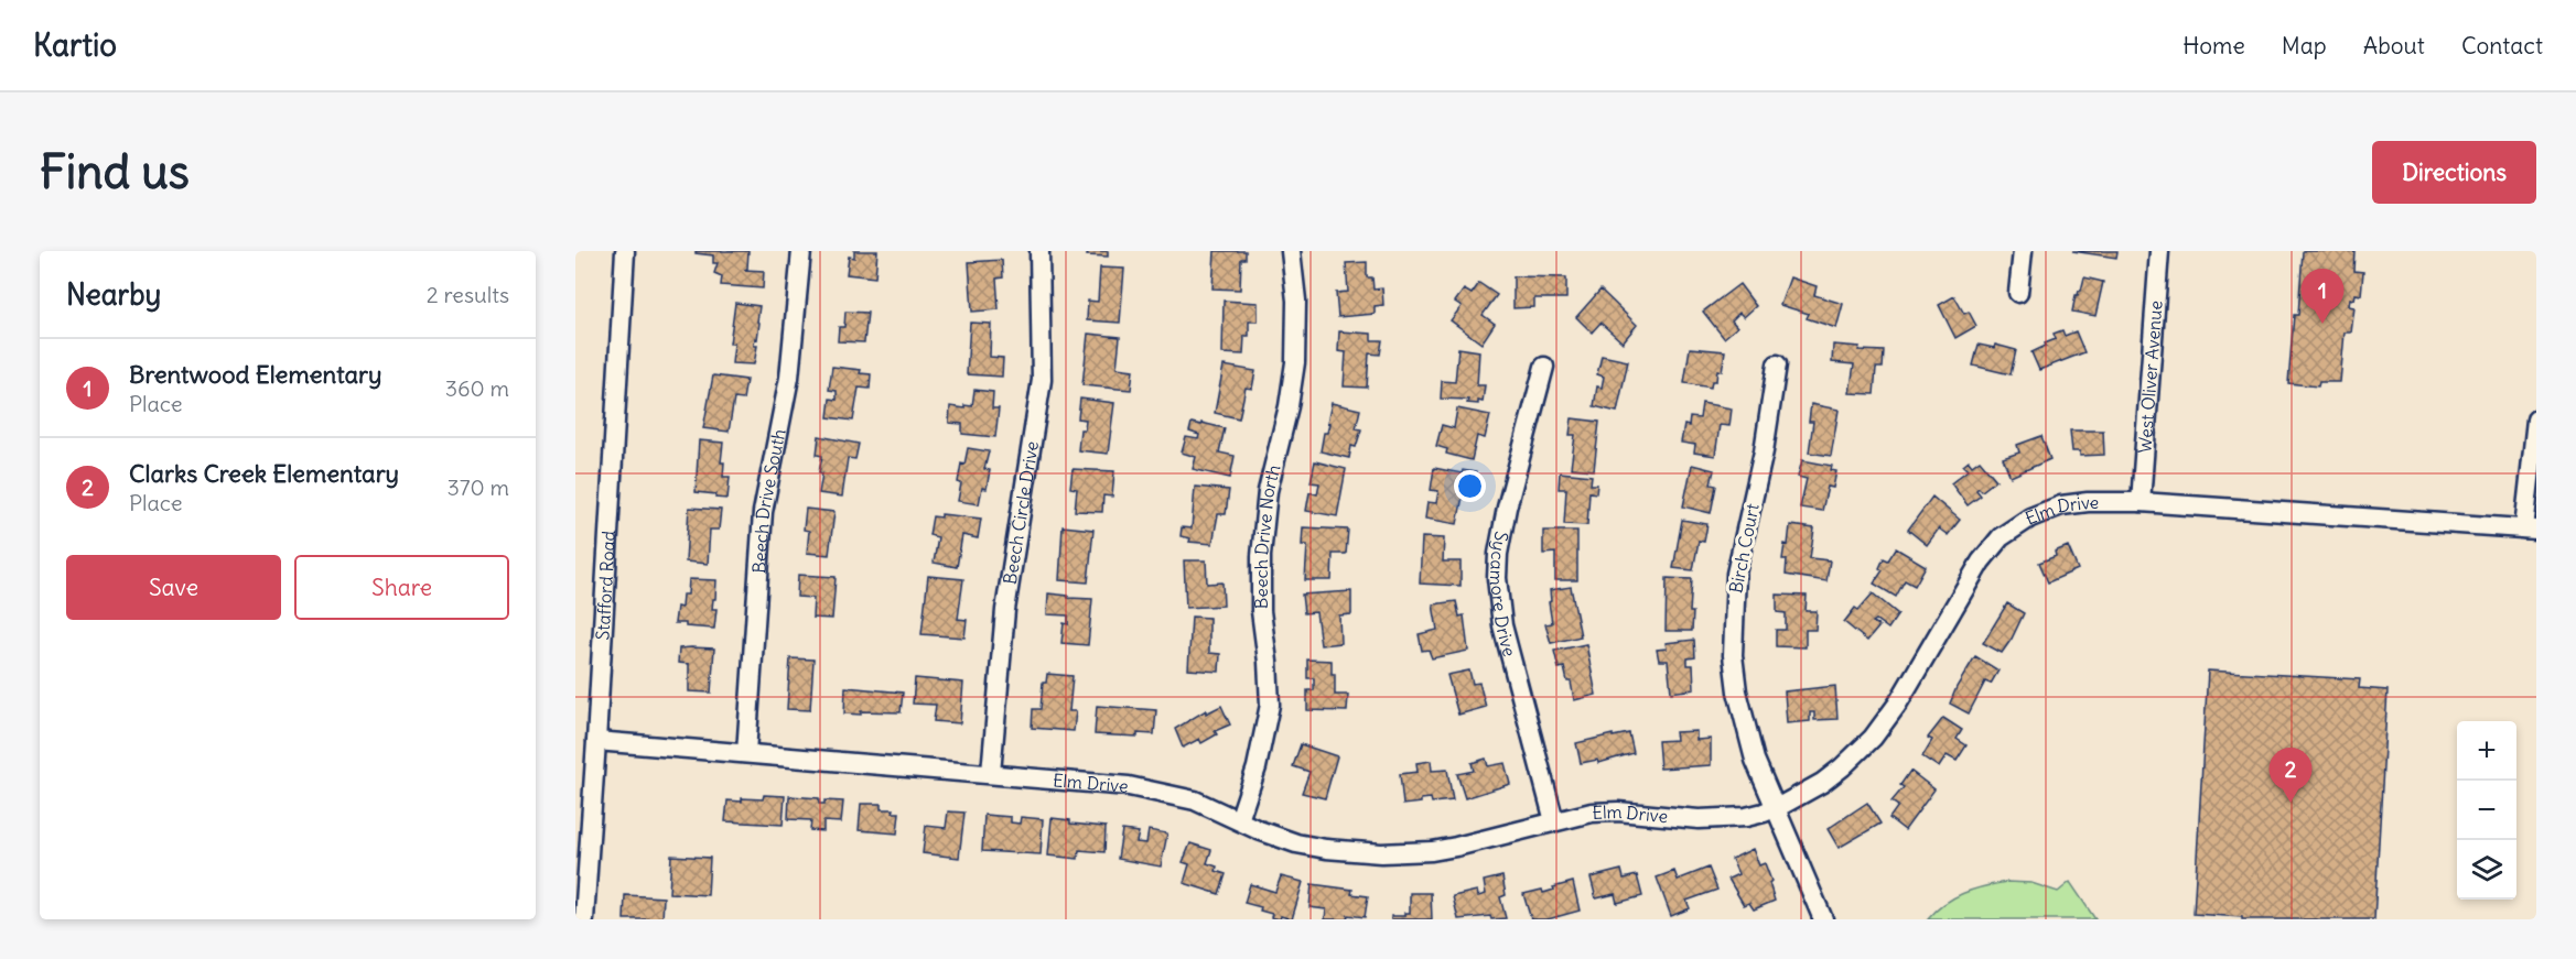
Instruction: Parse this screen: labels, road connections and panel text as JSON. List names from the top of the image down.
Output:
{
  "streets": {
    "street": [
      "West Oliver Avenue",
      "Beech Drive South",
      "Beech Circle Drive",
      "Elm Drive",
      "Beech Drive North",
      "Birch Court",
      "Stafford Road",
      "Sycamore Drive"
    ]
  },
  "crossings": [
    ["West Oliver Avenue", "Elm Drive"],
    ["Beech Drive South", "Elm Drive"],
    ["Beech Circle Drive", "Elm Drive"],
    ["Elm Drive", "Beech Drive North"],
    ["Elm Drive", "Birch Court"],
    ["Elm Drive", "Stafford Road"],
    ["Elm Drive", "Sycamore Drive"]
  ],
  "page": {
    "header": "Kartio",
    "nav": [
      "Home",
      "Map",
      "About",
      "Contact"
    ],
    "buttons": [
      "Directions",
      ["Save", "Share"]
    ],
    "title": "Find us",
    "heading": ["Nearby", "2 results"],
    "pins": ["1", "2"],
    "list": [
      {
        "mark": "1",
        "name": "Brentwood Elementary",
        "note": "Place",
        "value": "360 m"
      },
      {
        "mark": "2",
        "name": "Clarks Creek Elementary",
        "note": "Place",
        "value": "370 m"
      }
    ],
    "map_buttons": ["+", "−"]
  }
}
